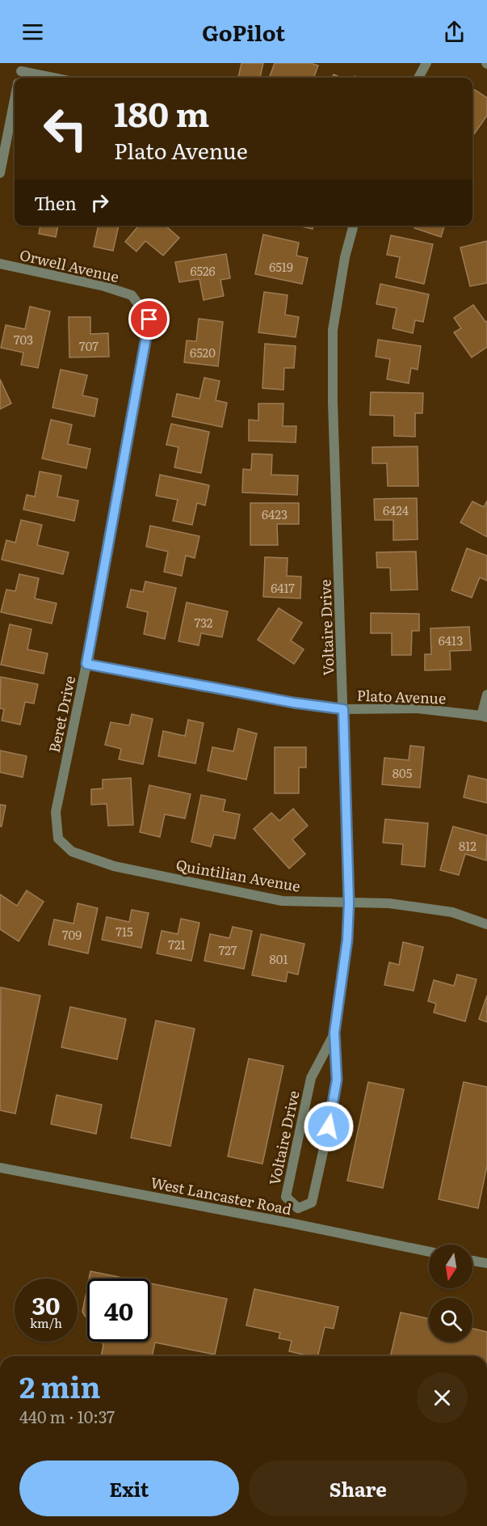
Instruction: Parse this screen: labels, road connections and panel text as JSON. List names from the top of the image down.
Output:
{
  "streets": {
    "street": [
      "Orwell Avenue",
      "Voltaire Drive",
      "Plato Avenue",
      "Beret Drive",
      "Quintilian Avenue",
      "West Lancaster Road"
    ]
  },
  "crossings": [
    ["Orwell Avenue", "Beret Drive"],
    ["Voltaire Drive", "Plato Avenue"],
    ["Voltaire Drive", "Quintilian Avenue"],
    ["Plato Avenue", "Beret Drive"],
    ["Beret Drive", "Quintilian Avenue"]
  ],
  "house_numbers": [
    "6519",
    "6526",
    "703",
    "707",
    "6520",
    "6424",
    "6423",
    "6417",
    "732",
    "6413",
    "805",
    "812",
    "715",
    "709",
    "721",
    "727",
    "801"
  ],
  "north": "bottom",
  "page": {
    "header": "GoPilot",
    "turn": ["180 m", "Plato Avenue"],
    "then": "Then",
    "speed": "30 km/h",
    "limit": "40",
    "heading": ["2 min", "440 m · 10:37"],
    "buttons": ["Exit", "Share"]
  }
}
